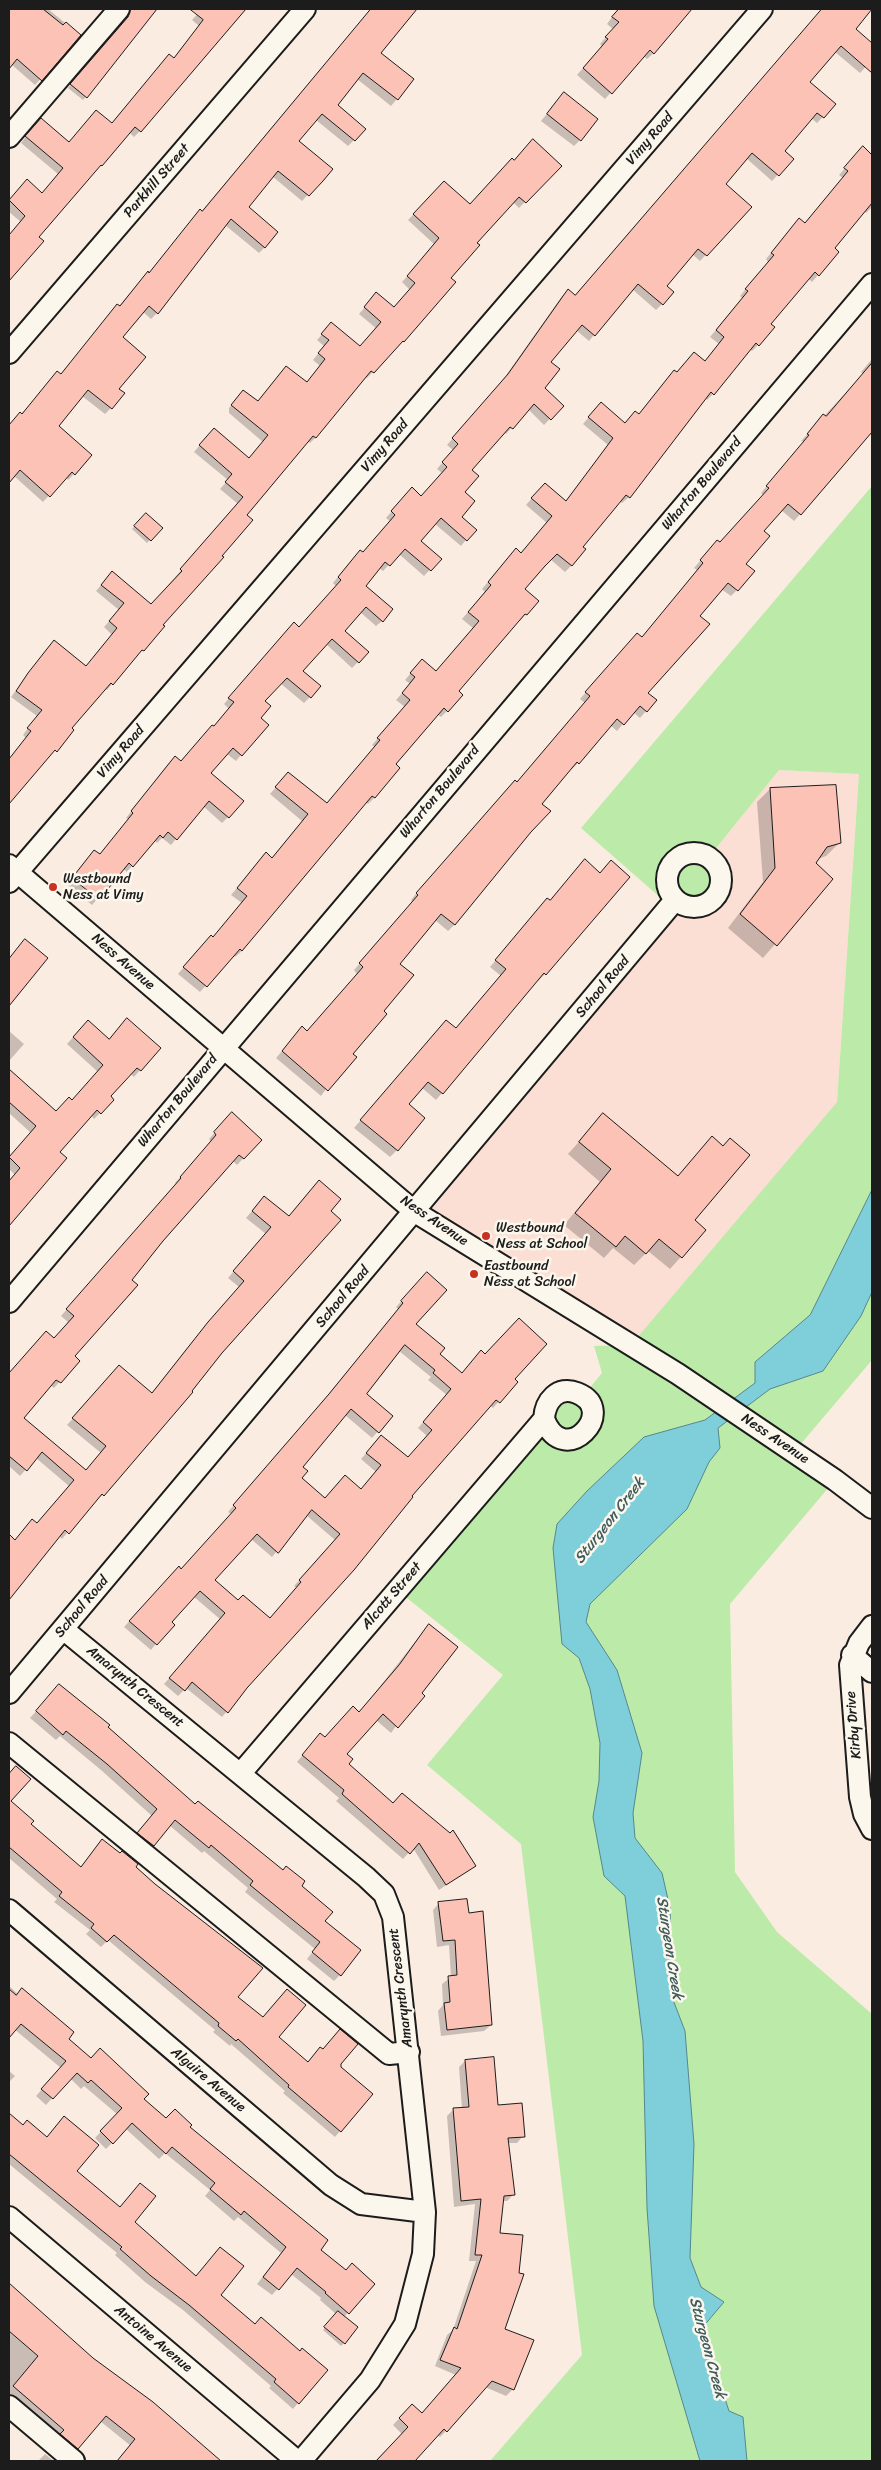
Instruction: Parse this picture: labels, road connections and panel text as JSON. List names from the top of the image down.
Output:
{
  "streets": {
    "street": [
      "Vimy Road",
      "Parkhill Street",
      "Wharton Boulevard",
      "Ness Avenue",
      "School Road",
      "Alcott Street",
      "Amarynth Crescent",
      "Kirby Drive",
      "Alguire Avenue",
      "Antoine Avenue"
    ]
  },
  "crossings": [
    ["Vimy Road", "Ness Avenue"],
    ["Wharton Boulevard", "Ness Avenue"],
    ["Ness Avenue", "School Road"],
    ["School Road", "Amarynth Crescent"],
    ["Alcott Street", "Amarynth Crescent"],
    ["Amarynth Crescent", "Alguire Avenue"]
  ],
  "water": ["Sturgeon Creek"],
  "places": ["Westbound Ness at Vimy", "Westbound Ness at School", "Eastbound Ness at School"]
}
